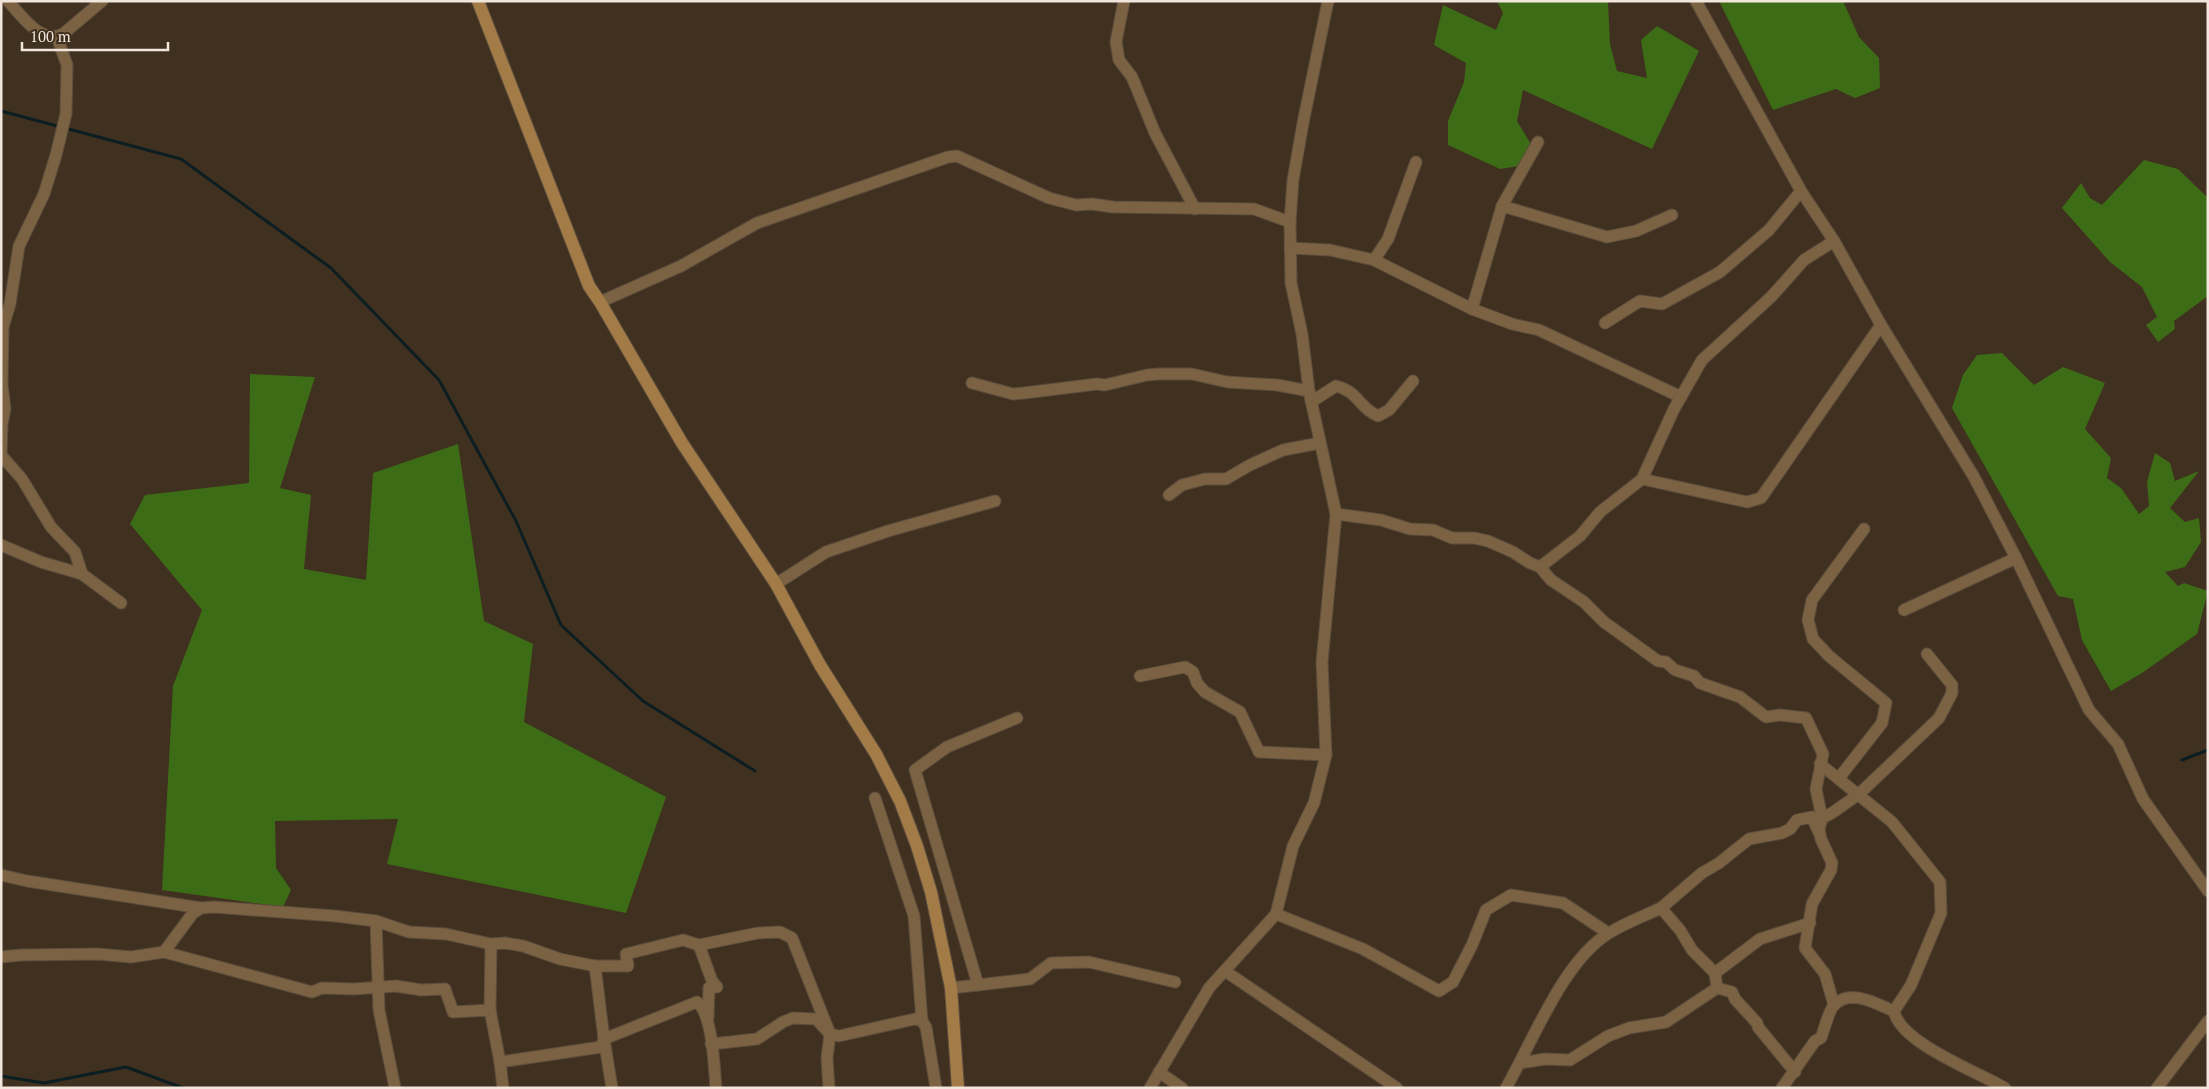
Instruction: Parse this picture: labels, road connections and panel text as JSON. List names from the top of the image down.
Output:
{
  "scale_bar": "100 m"
}
